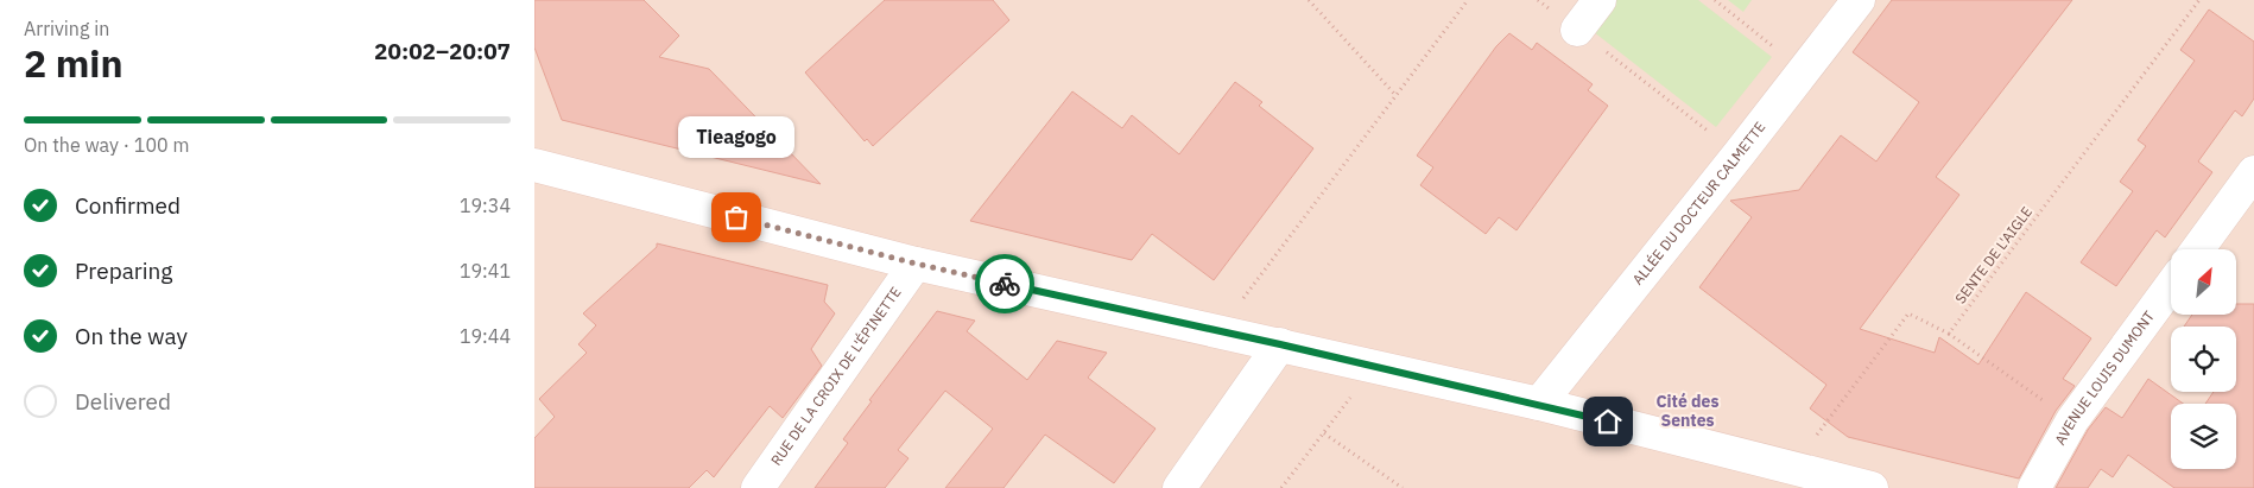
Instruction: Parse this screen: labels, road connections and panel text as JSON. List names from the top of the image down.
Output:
{
  "streets": {
    "street": ["ALLÉE DU DOCTEUR CALMETTE", "RUE DE LA CROIX DE L'ÉPINETTE", "AVENUE LOUIS DUMONT"],
    "path": ["SENTE DE L'AIGLE"]
  },
  "districts": ["Cité des Sentes"],
  "places": ["Tieagogo"],
  "north": "top right",
  "page": {
    "heading": ["2 min", "Arriving in", "20:02–20:07"],
    "bar": "On the way · 100 m",
    "bubble": "Tieagogo",
    "list": [
      ["Confirmed", "19:34"],
      ["Preparing", "19:41"],
      ["On the way", "19:44"],
      "Delivered"
    ]
  }
}
